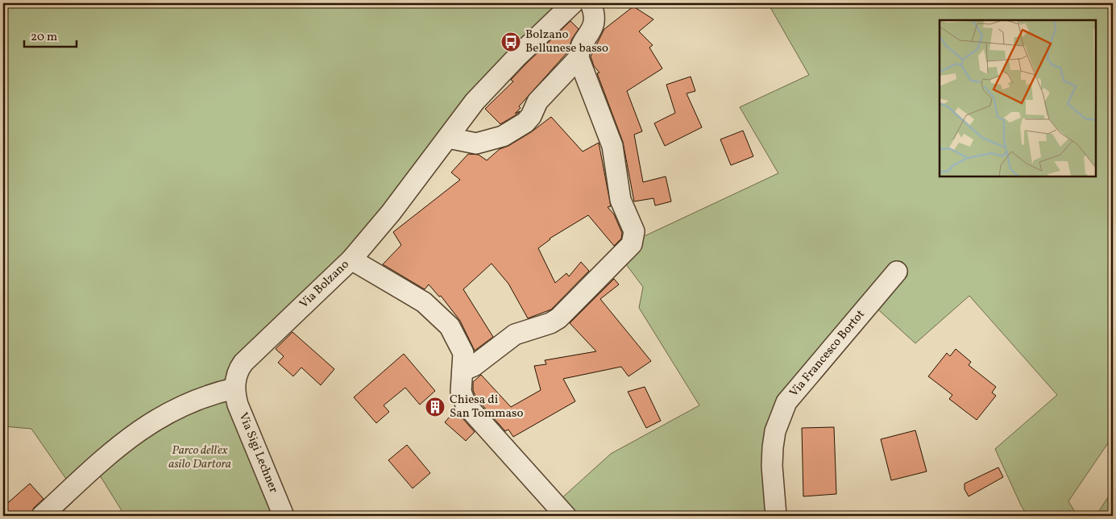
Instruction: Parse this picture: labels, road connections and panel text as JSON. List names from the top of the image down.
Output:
{
  "streets": {
    "street": ["Via Bolzano", "Via Francesco Bortot", "Via Sigi Lechner"]
  },
  "crossings": [
    ["Via Bolzano", "Via Sigi Lechner"]
  ],
  "parks": ["Parco dell'ex asilo Dartora"],
  "places": {
    "bus stop": ["Bolzano Bellunese basso"],
    "building": ["Chiesa di San Tommaso"]
  },
  "scale_bar": "20 m"
}
